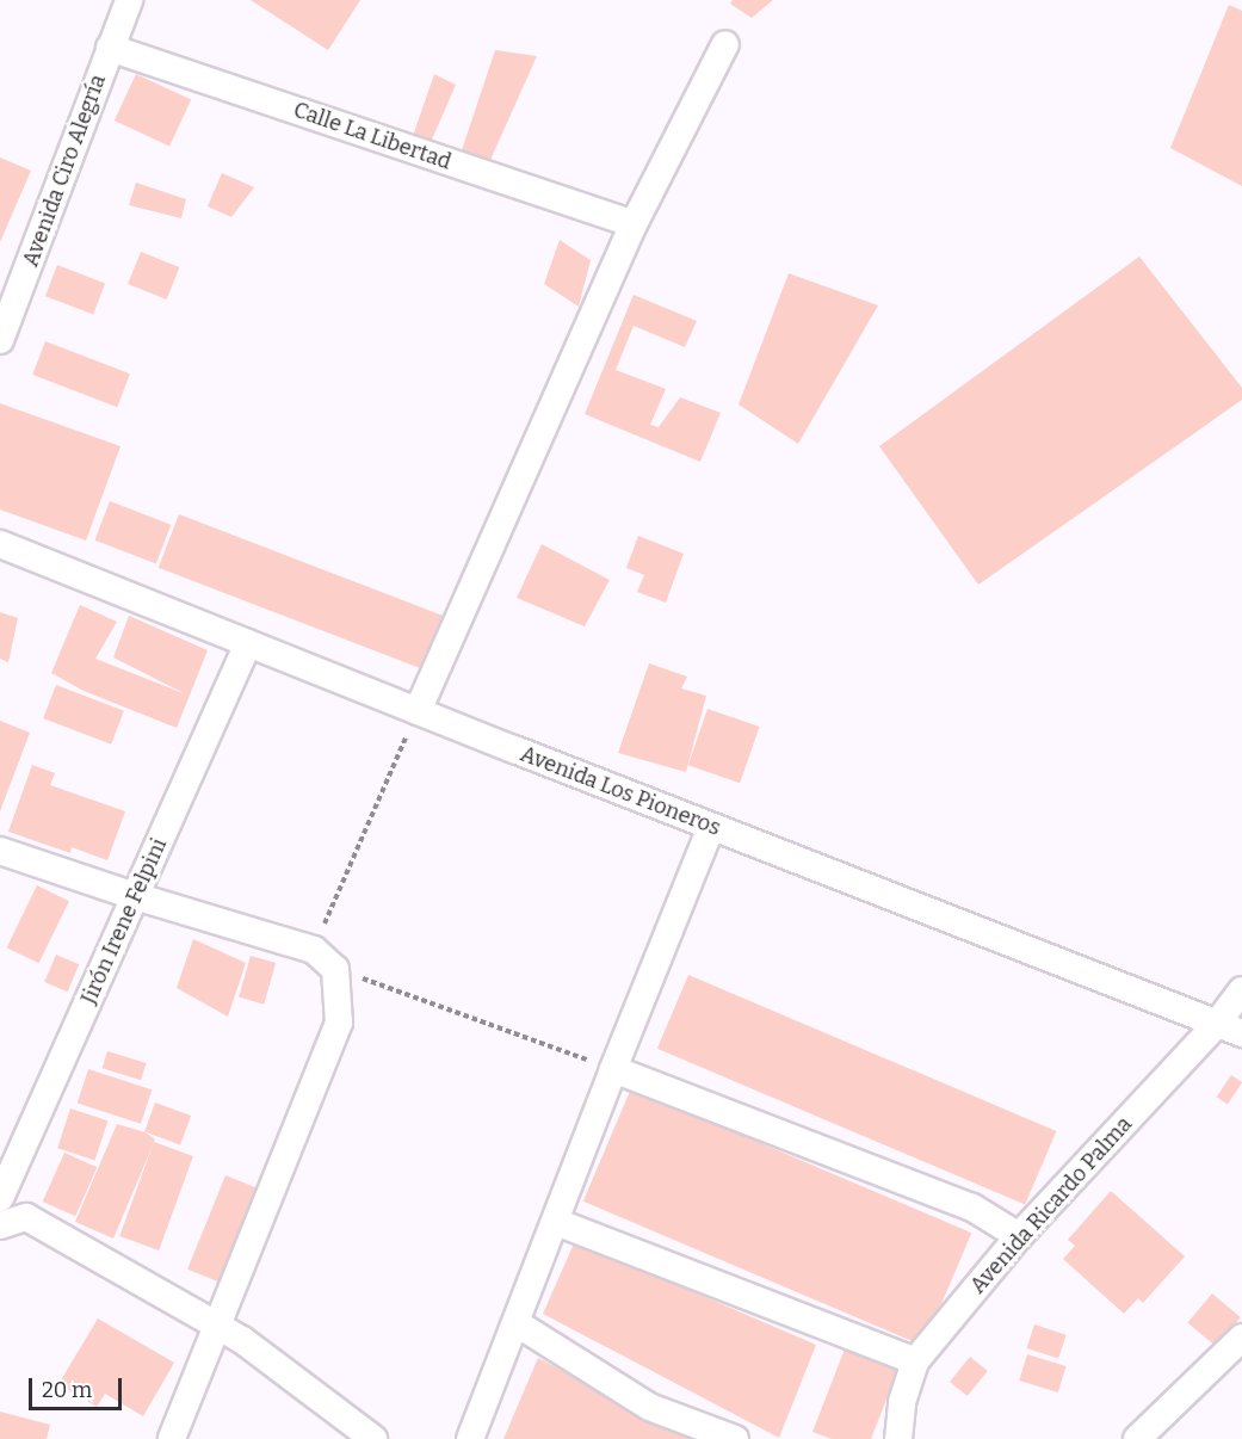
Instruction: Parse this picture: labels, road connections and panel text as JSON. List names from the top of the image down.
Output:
{
  "streets": {
    "street": [
      "Calle La Libertad",
      "Avenida Ciro Alegría",
      "Avenida Los Pioneros",
      "Jirón Irene Felpini",
      "Avenida Ricardo Palma"
    ]
  },
  "crossings": [
    ["Calle La Libertad", "Avenida Ciro Alegría"],
    ["Avenida Los Pioneros", "Jirón Irene Felpini"],
    ["Avenida Los Pioneros", "Avenida Ricardo Palma"]
  ],
  "scale_bar": "20 m"
}
